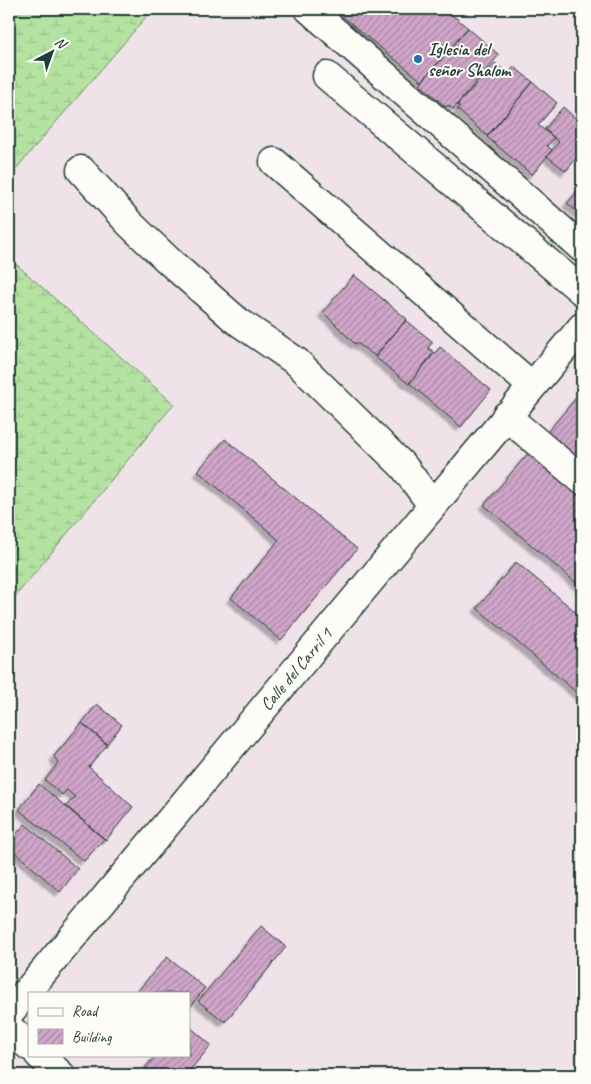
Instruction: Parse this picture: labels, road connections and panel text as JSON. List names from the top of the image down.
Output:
{
  "streets": {
    "street": ["Calle del Carril 1"]
  },
  "places": ["Iglesia del señor Shalom"],
  "legend": ["Road", "Building"],
  "north": "top right"
}
